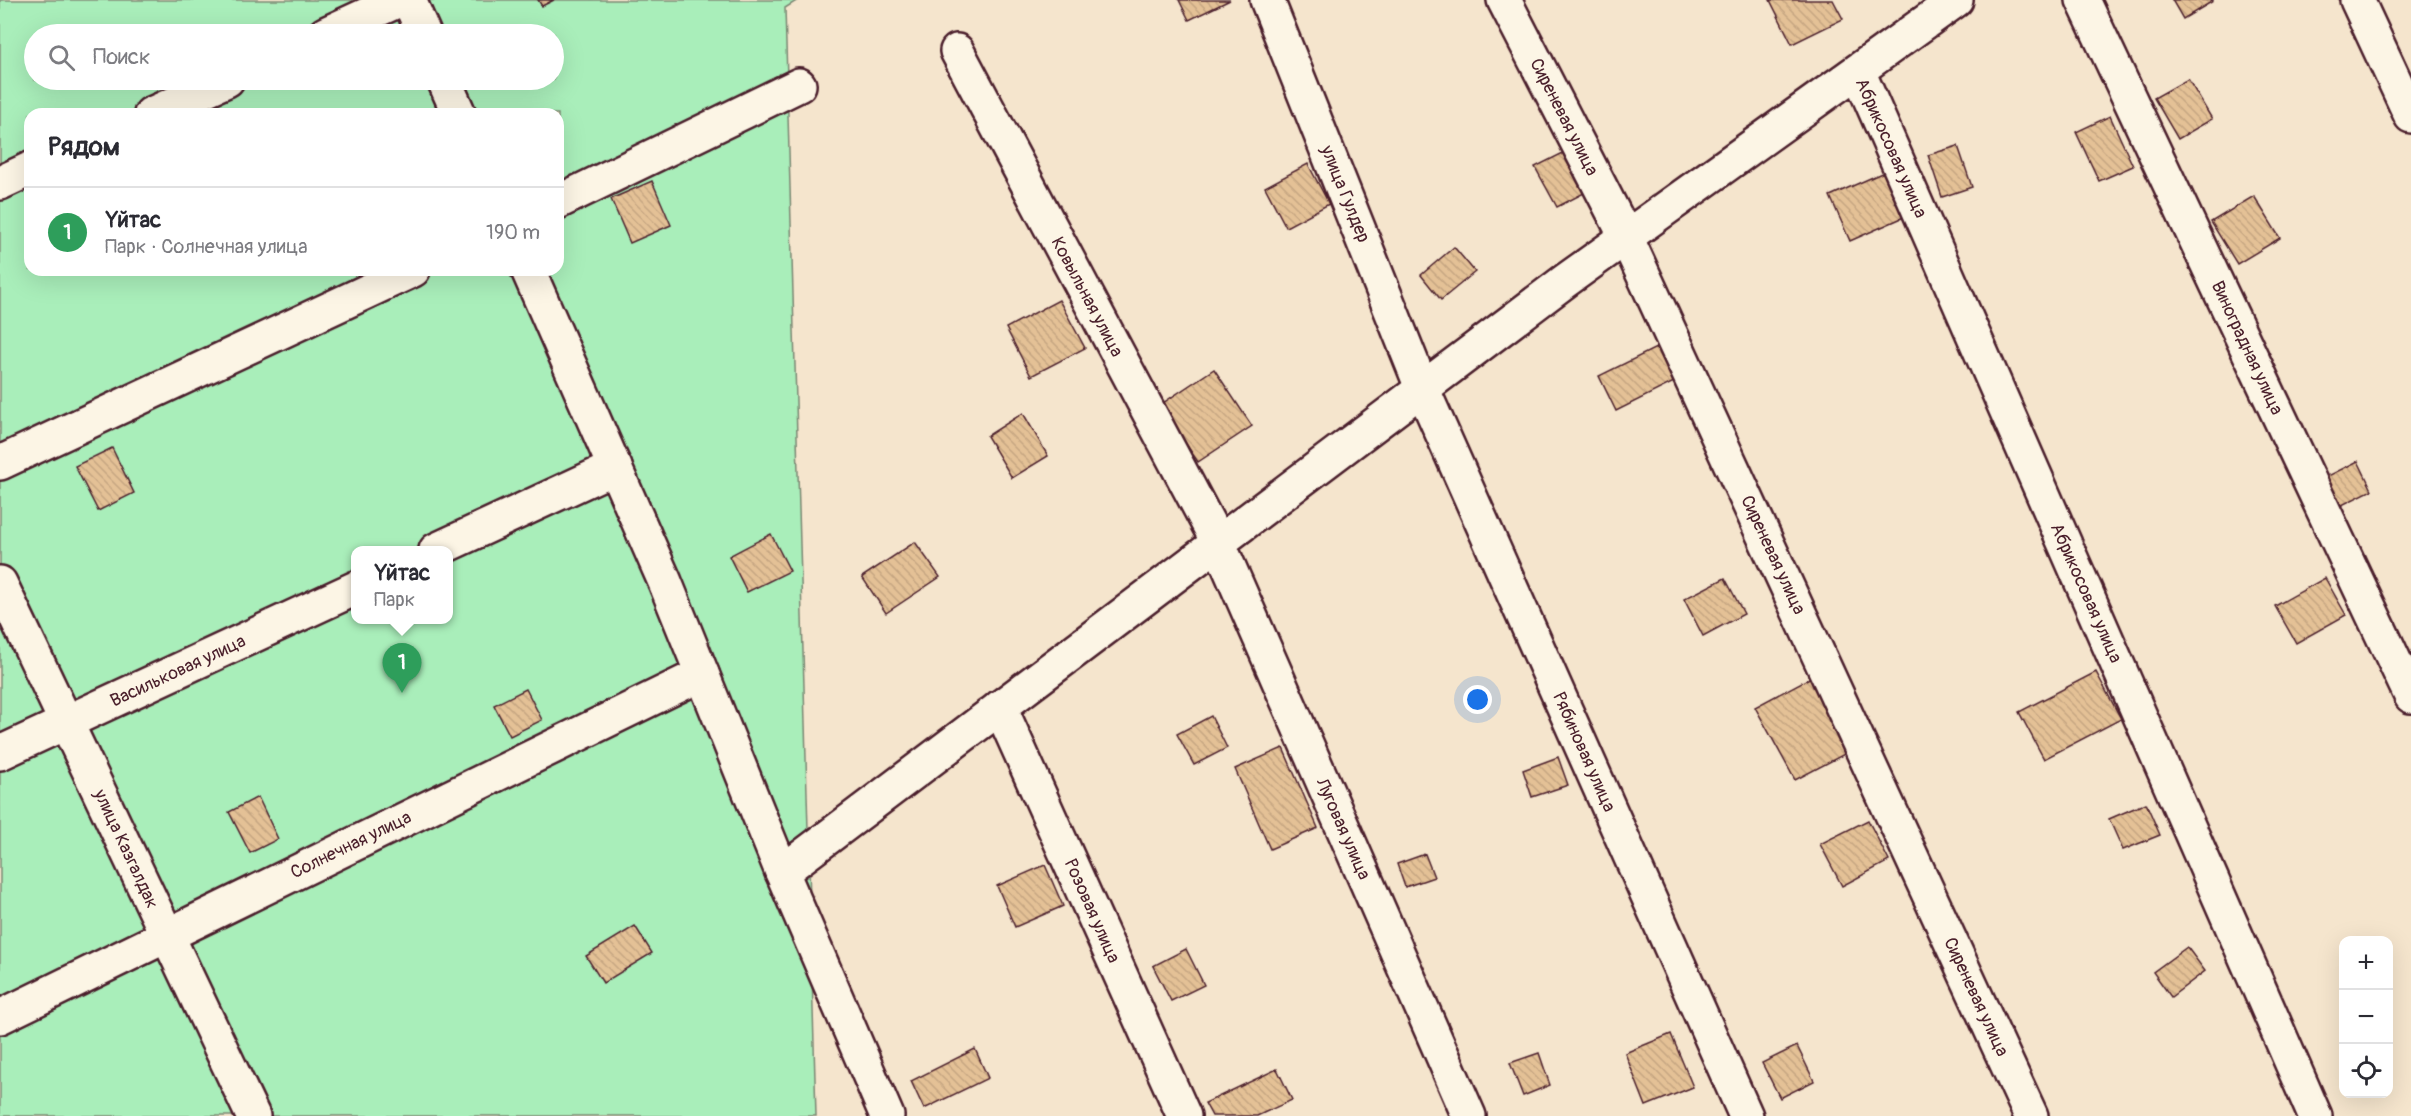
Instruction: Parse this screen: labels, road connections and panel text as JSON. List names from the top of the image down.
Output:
{
  "streets": {
    "street": [
      "Сиреневая улица",
      "Абрикосовая улица",
      "улица Гулдер",
      "Ковыльная улица",
      "Виноградная улица",
      "Васильковая улица",
      "Рябиновая улица",
      "Луговая улица",
      "Солнечная улица",
      "улица Казгалдак",
      "Розовая улица"
    ]
  },
  "crossings": [
    ["улица Гулдер", "Рябиновая улица"],
    ["Ковыльная улица", "Луговая улица"],
    ["Васильковая улица", "улица Казгалдак"],
    ["Солнечная улица", "улица Казгалдак"]
  ],
  "page": {
    "search": "Поиск",
    "heading": "Рядом",
    "list": [
      {
        "mark": "1",
        "name": "Үйтас",
        "note": "Парк · Солнечная улица",
        "value": "190 m"
      }
    ],
    "popup": ["Үйтас", "Парк"],
    "pins": "1",
    "map_buttons": ["+", "−"]
  }
}
